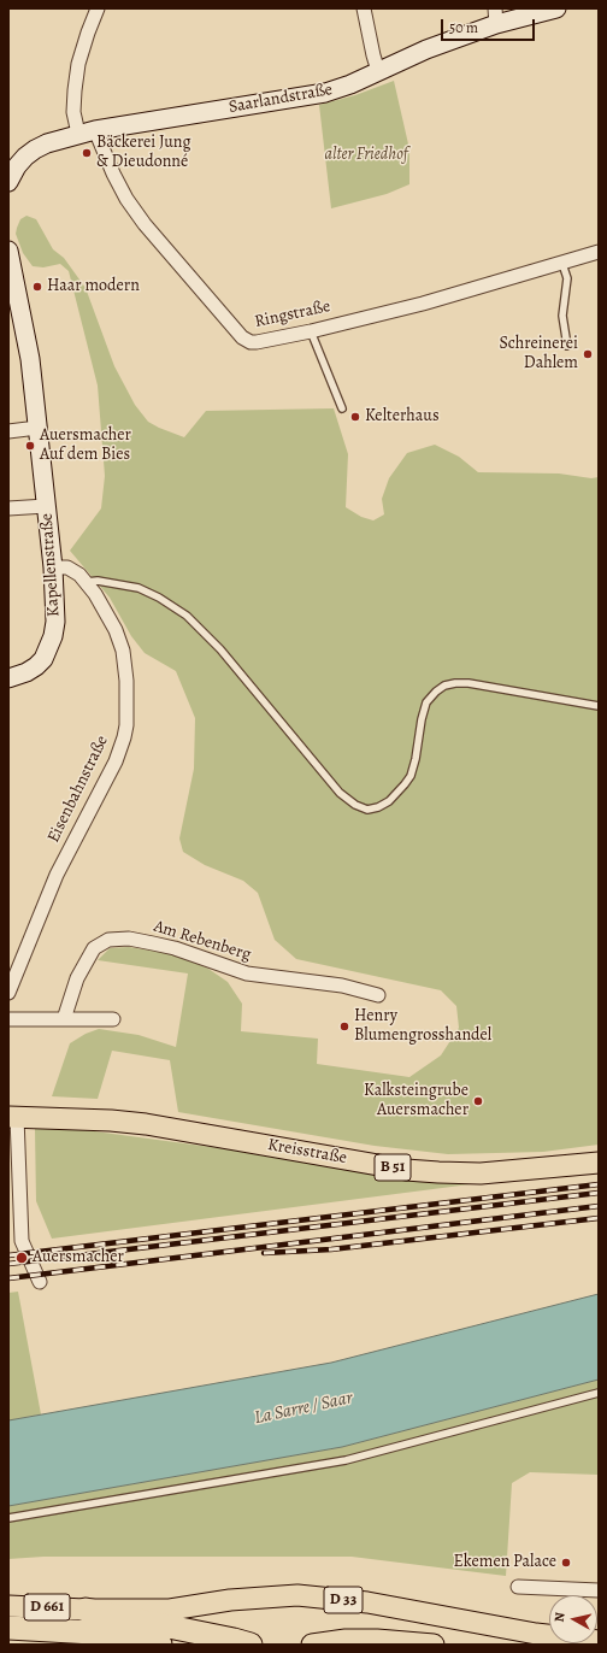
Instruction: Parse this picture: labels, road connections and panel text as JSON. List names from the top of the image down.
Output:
{
  "streets": {
    "main road": [
      "Kreisstraße",
      "B 51",
      "D 33",
      "D 661"
    ],
    "street": [
      "Saarlandstraße",
      "Ringstraße",
      "Kapellenstraße",
      "Eisenbahnstraße",
      "Am Rebenberg"
    ]
  },
  "crossings": [
    ["Saarlandstraße", "Ringstraße"],
    ["Kapellenstraße", "Eisenbahnstraße"],
    ["D 33", "D 661"]
  ],
  "water": ["La Sarre / Saar"],
  "parks": ["alter Friedhof"],
  "places": [
    "Bäckerei Jung & Dieudonné",
    "Haar modern",
    "Schreinerei Dahlem",
    "Kelterhaus",
    "Auersmacher Auf dem Bies",
    "Henry Blumengrosshandel",
    "Kalksteingrube Auersmacher",
    "Auersmacher",
    "Ekemen Palace"
  ],
  "scale_bar": "50 m",
  "north": "left"
}
